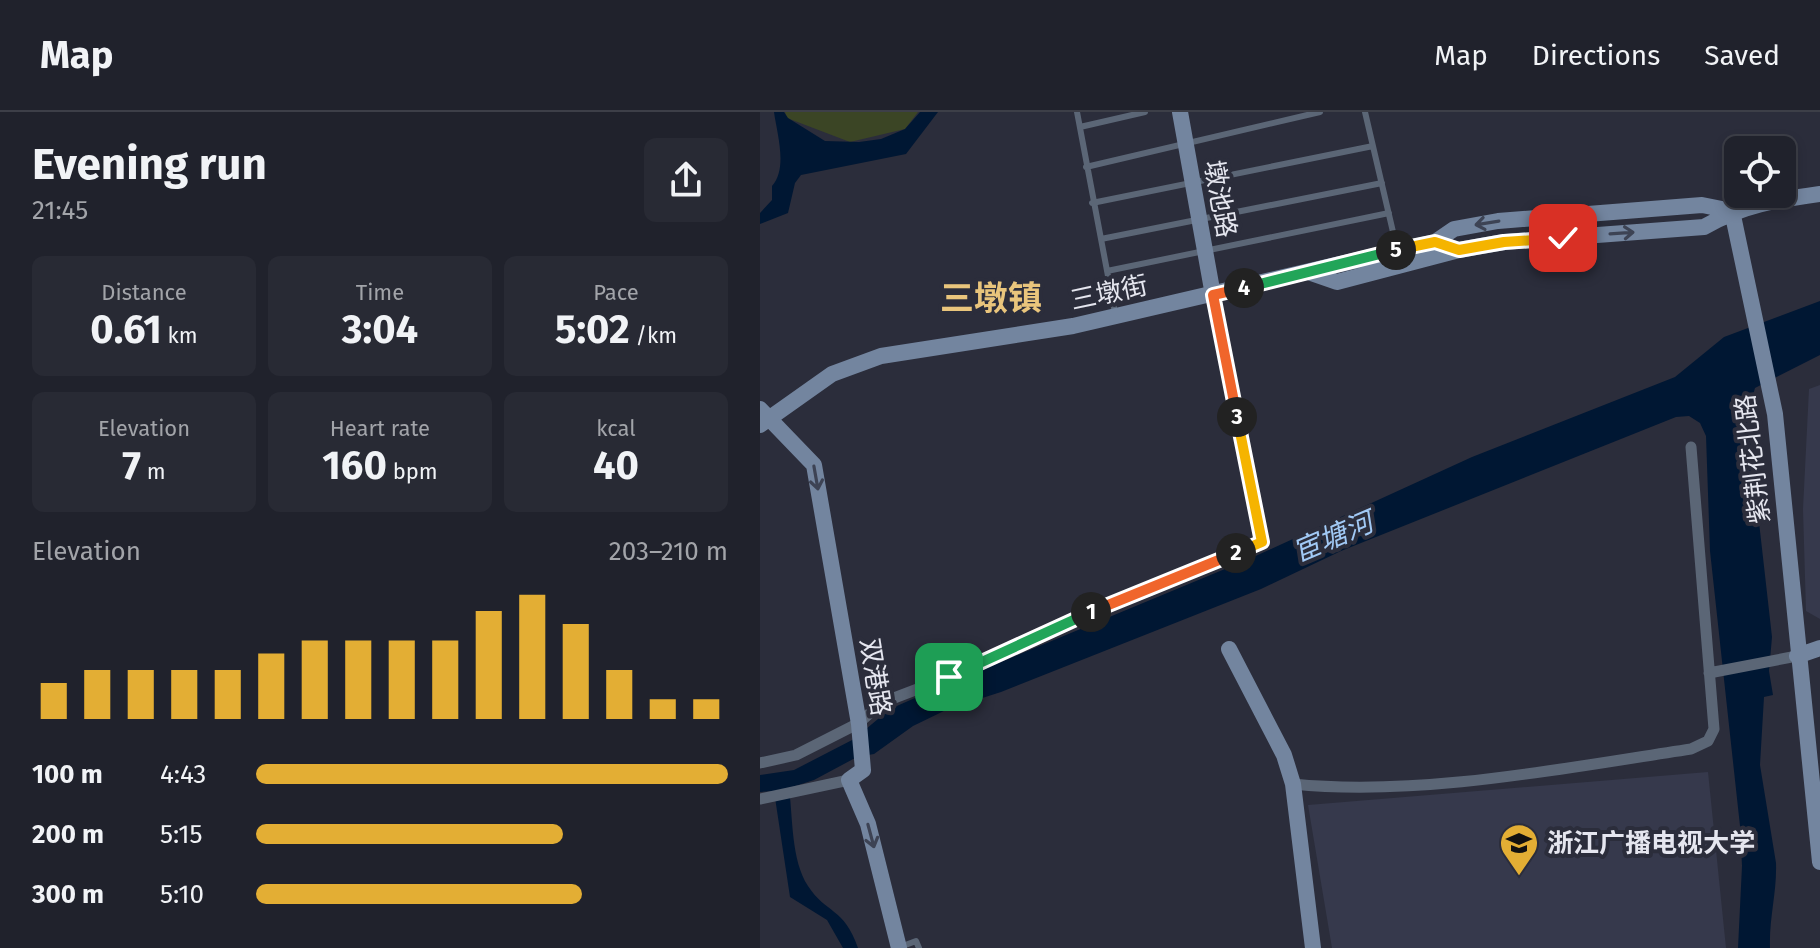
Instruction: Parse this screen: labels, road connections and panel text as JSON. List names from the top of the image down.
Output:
{
  "streets": {
    "street": [
      "墩池路",
      "三墩街",
      "紫荆花北路",
      "双港路"
    ]
  },
  "crossings": [
    ["墩池路", "三墩街"],
    ["三墩街", "紫荆花北路"],
    ["三墩街", "双港路"]
  ],
  "one_way": ["双港路"],
  "districts": ["三墩镇"],
  "water": ["宦塘河"],
  "places": {
    "school or university": ["浙江广播电视大学"]
  },
  "page": {
    "header": "Map",
    "nav": ["Map", "Directions", "Saved"],
    "heading": ["Evening run", "21:45"],
    "pins": [
      "5",
      "4",
      "3",
      "2",
      "1"
    ],
    "stats": [
      ["Distance", "0.61 km"],
      ["Time", "3:04"],
      ["Pace", "5:02 /km"],
      ["Elevation", "7 m"],
      ["Heart rate", "160 bpm"],
      ["kcal", "40"]
    ],
    "chart": ["Elevation", "203–210 m"],
    "list": [
      {
        "name": "100 m",
        "note": "4:43"
      },
      {
        "name": "200 m",
        "note": "5:15"
      },
      {
        "name": "300 m",
        "note": "5:10"
      }
    ]
  }
}
